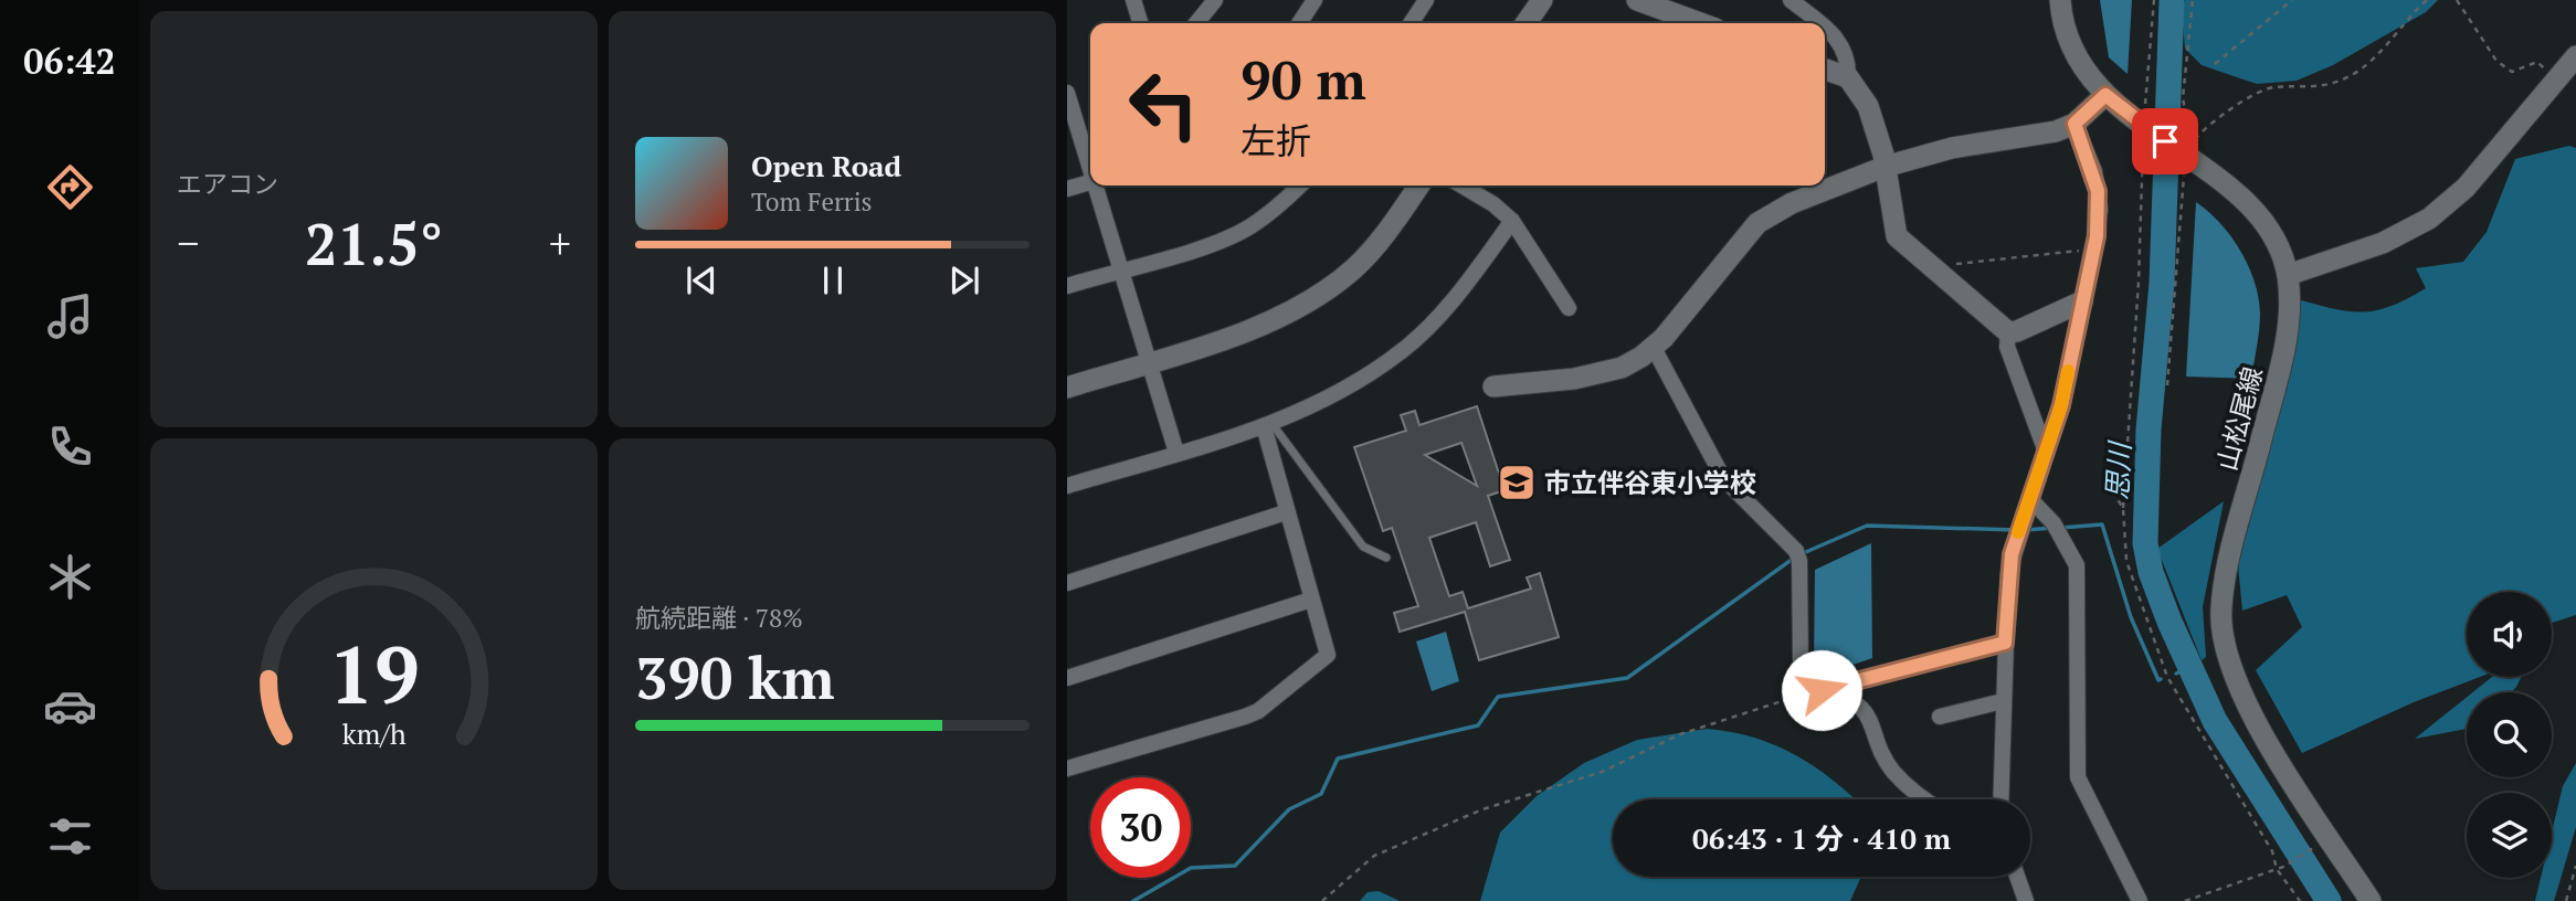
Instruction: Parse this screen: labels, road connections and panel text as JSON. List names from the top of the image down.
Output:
{
  "streets": {
    "street": ["山松尾線"]
  },
  "water": ["思川"],
  "places": {
    "school or university": ["市立伴谷東小学校"]
  },
  "page": {
    "tabs": "06:42",
    "tile": [
      "エアコン",
      ["航続距離 · 78%", "390 km"]
    ],
    "turn": ["90 m", "左折"],
    "song": ["Open Road", "Tom Ferris"],
    "heat": ["−", "21.5°", "+"],
    "limit": "30",
    "trip": "06:43 · 1 分 · 410 m",
    "gauge": ["19", "km/h"]
  }
}
